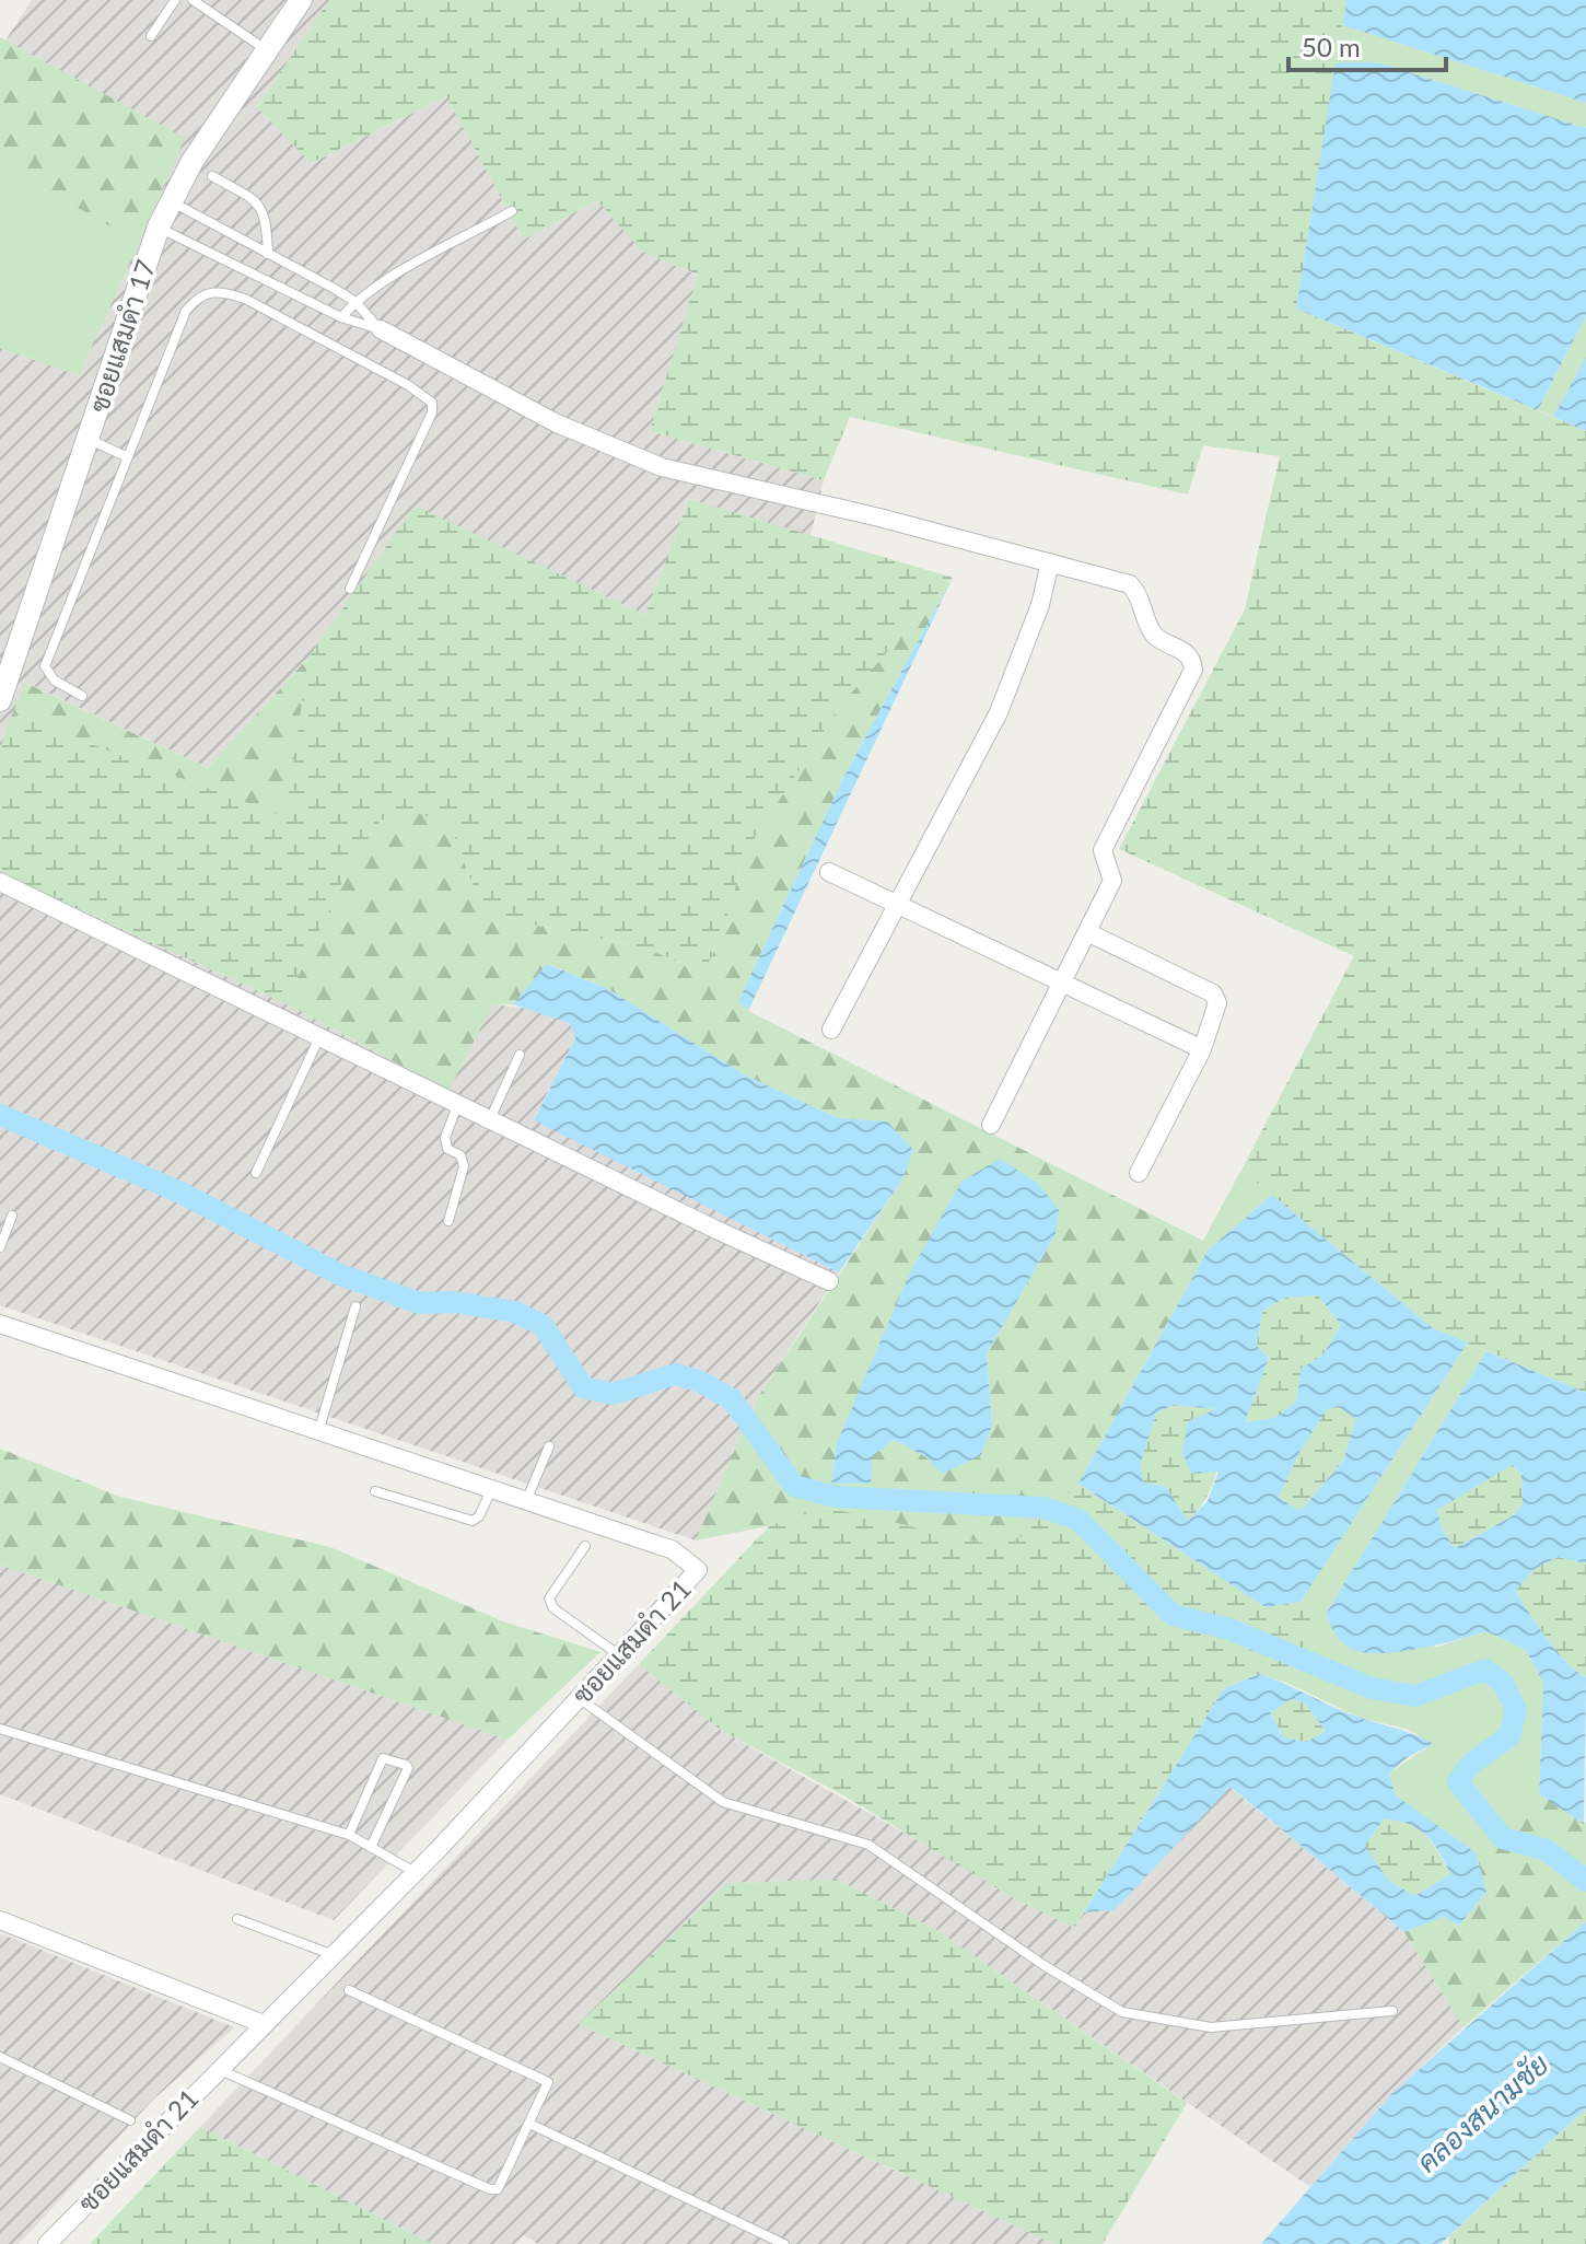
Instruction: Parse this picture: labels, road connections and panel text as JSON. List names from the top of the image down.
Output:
{
  "streets": {
    "street": ["ซอยแสมดำ 17", "ซอยแสมดำ 21"]
  },
  "water": ["คลองสนามชัย"],
  "scale_bar": "50 m"
}
